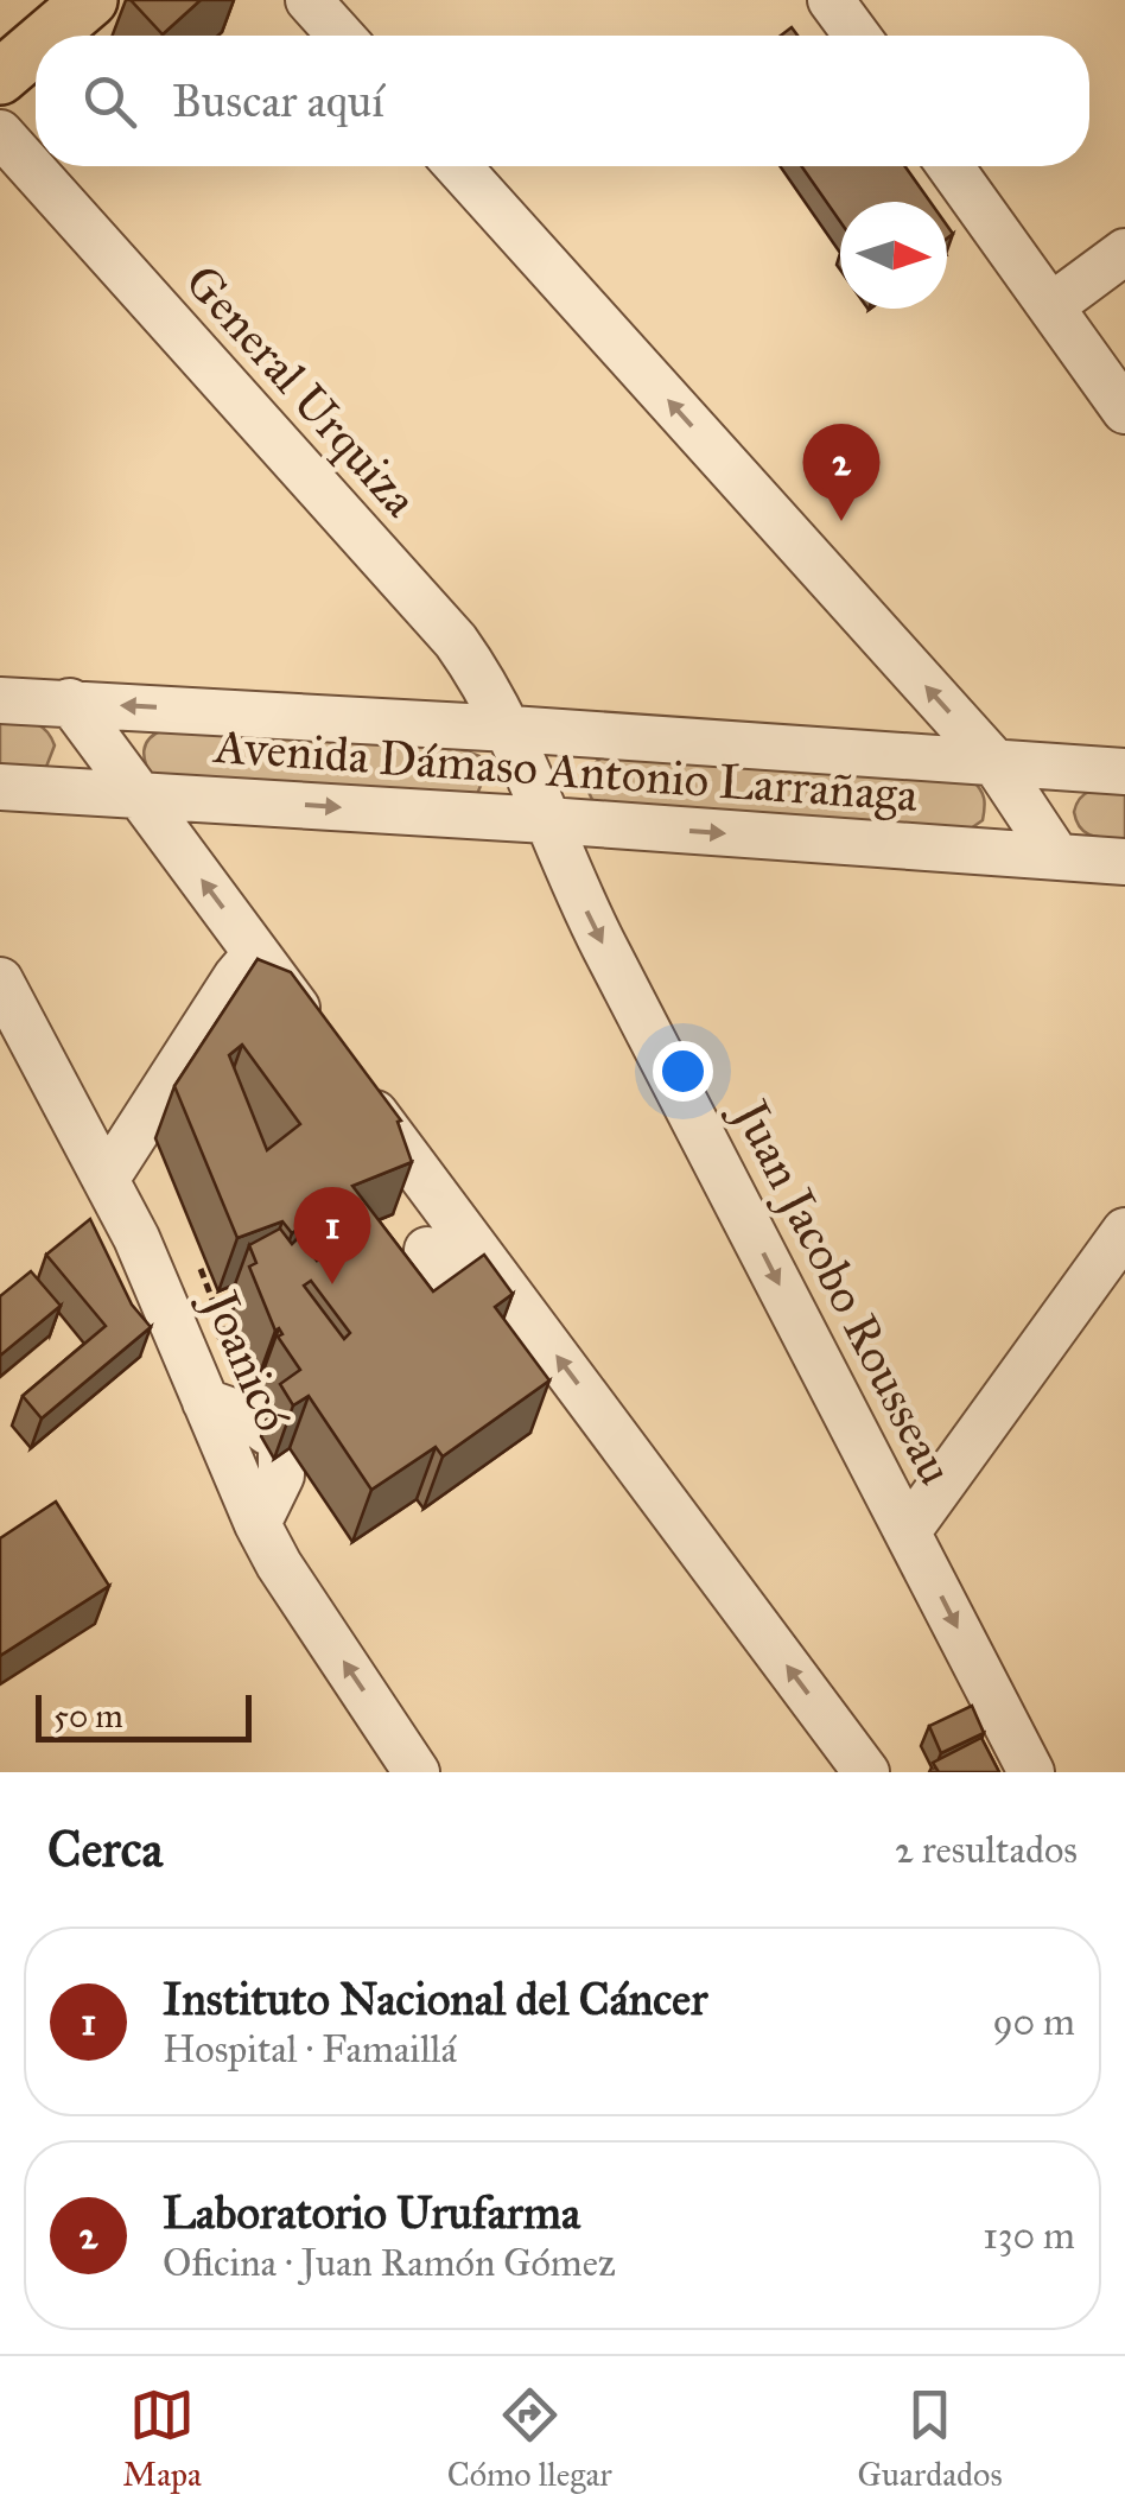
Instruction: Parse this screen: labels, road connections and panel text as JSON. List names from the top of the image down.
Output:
{
  "streets": {
    "street": [
      "General Urquiza",
      "Avenida Dámaso Antonio Larrañaga",
      "Juan Jacobo Rousseau",
      "Joanicó"
    ]
  },
  "crossings": [
    ["General Urquiza", "Avenida Dámaso Antonio Larrañaga"],
    ["General Urquiza", "Juan Jacobo Rousseau"],
    ["Avenida Dámaso Antonio Larrañaga", "Juan Jacobo Rousseau"]
  ],
  "scale_bar": "50 m",
  "north": "right",
  "page": {
    "search": "Buscar aquí",
    "pins": ["2", "1"],
    "scale": "50 m",
    "heading": ["Cerca", "2 resultados"],
    "list": [
      {
        "mark": "1",
        "name": "Instituto Nacional del Cáncer",
        "note": "Hospital · Famaillá",
        "value": "90 m"
      },
      {
        "mark": "2",
        "name": "Laboratorio Urufarma",
        "note": "Oficina · Juan Ramón Gómez",
        "value": "130 m"
      }
    ],
    "nav": ["Mapa", "Cómo llegar", "Guardados"]
  }
}
